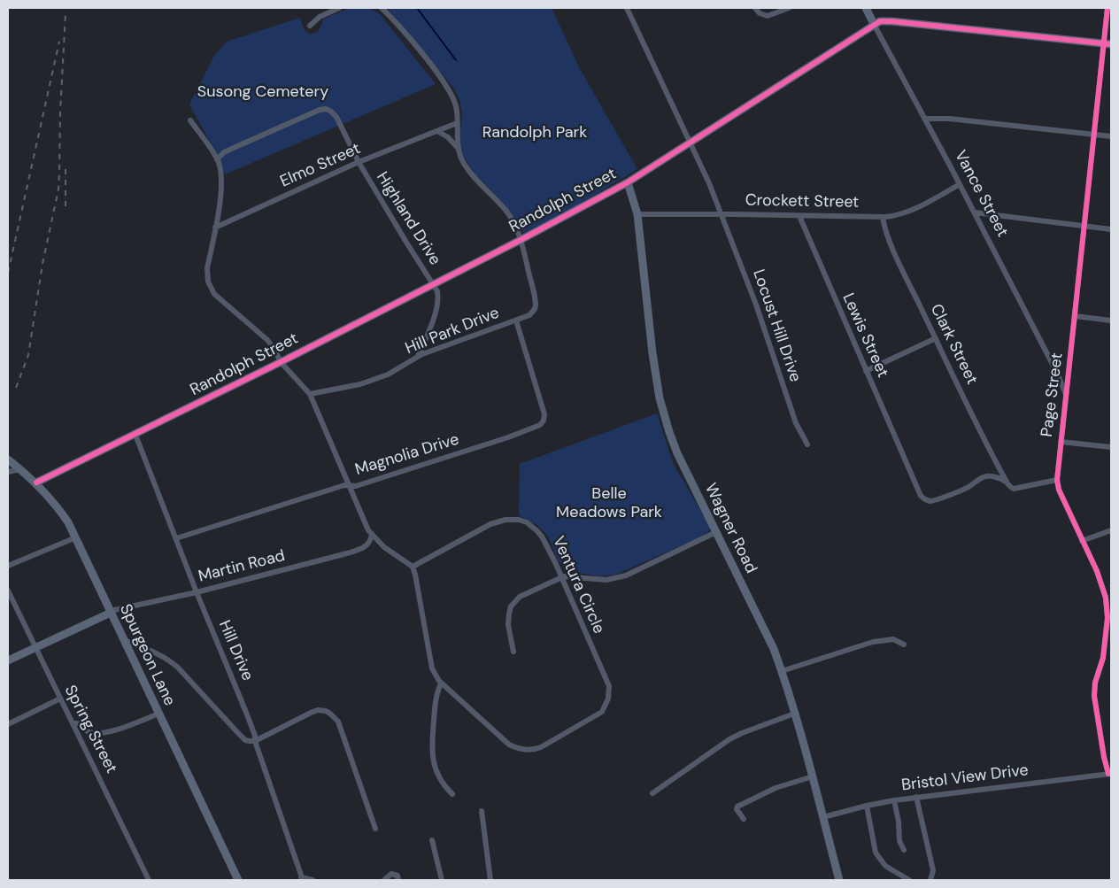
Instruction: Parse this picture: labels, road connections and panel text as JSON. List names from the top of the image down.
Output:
{
  "streets": {
    "street": [
      "Elmo Street",
      "Vance Street",
      "Randolph Street",
      "Crockett Street",
      "Highland Drive",
      "Locust Hill Drive",
      "Hill Park Drive",
      "Lewis Street",
      "Clark Street",
      "Page Street",
      "Magnolia Drive",
      "Wagner Road",
      "Martin Road",
      "Ventura Circle",
      "Hill Drive",
      "Spurgeon Lane",
      "Spring Street",
      "Bristol View Drive"
    ]
  },
  "crossings": [
    ["Elmo Street", "Highland Drive"],
    ["Vance Street", "Randolph Street"],
    ["Vance Street", "Crockett Street"],
    ["Vance Street", "Page Street"],
    ["Randolph Street", "Highland Drive"],
    ["Randolph Street", "Locust Hill Drive"],
    ["Randolph Street", "Hill Park Drive"],
    ["Randolph Street", "Page Street"],
    ["Randolph Street", "Wagner Road"],
    ["Randolph Street", "Hill Drive"],
    ["Randolph Street", "Spurgeon Lane"],
    ["Crockett Street", "Locust Hill Drive"],
    ["Crockett Street", "Lewis Street"],
    ["Crockett Street", "Clark Street"],
    ["Crockett Street", "Wagner Road"],
    ["Highland Drive", "Hill Park Drive"],
    ["Hill Park Drive", "Magnolia Drive"],
    ["Lewis Street", "Clark Street"],
    ["Page Street", "Bristol View Drive"],
    ["Magnolia Drive", "Hill Drive"],
    ["Wagner Road", "Bristol View Drive"],
    ["Martin Road", "Hill Drive"],
    ["Martin Road", "Spurgeon Lane"]
  ],
  "parks": ["Susong Cemetery", "Randolph Park", "Belle Meadows Park"]
}
